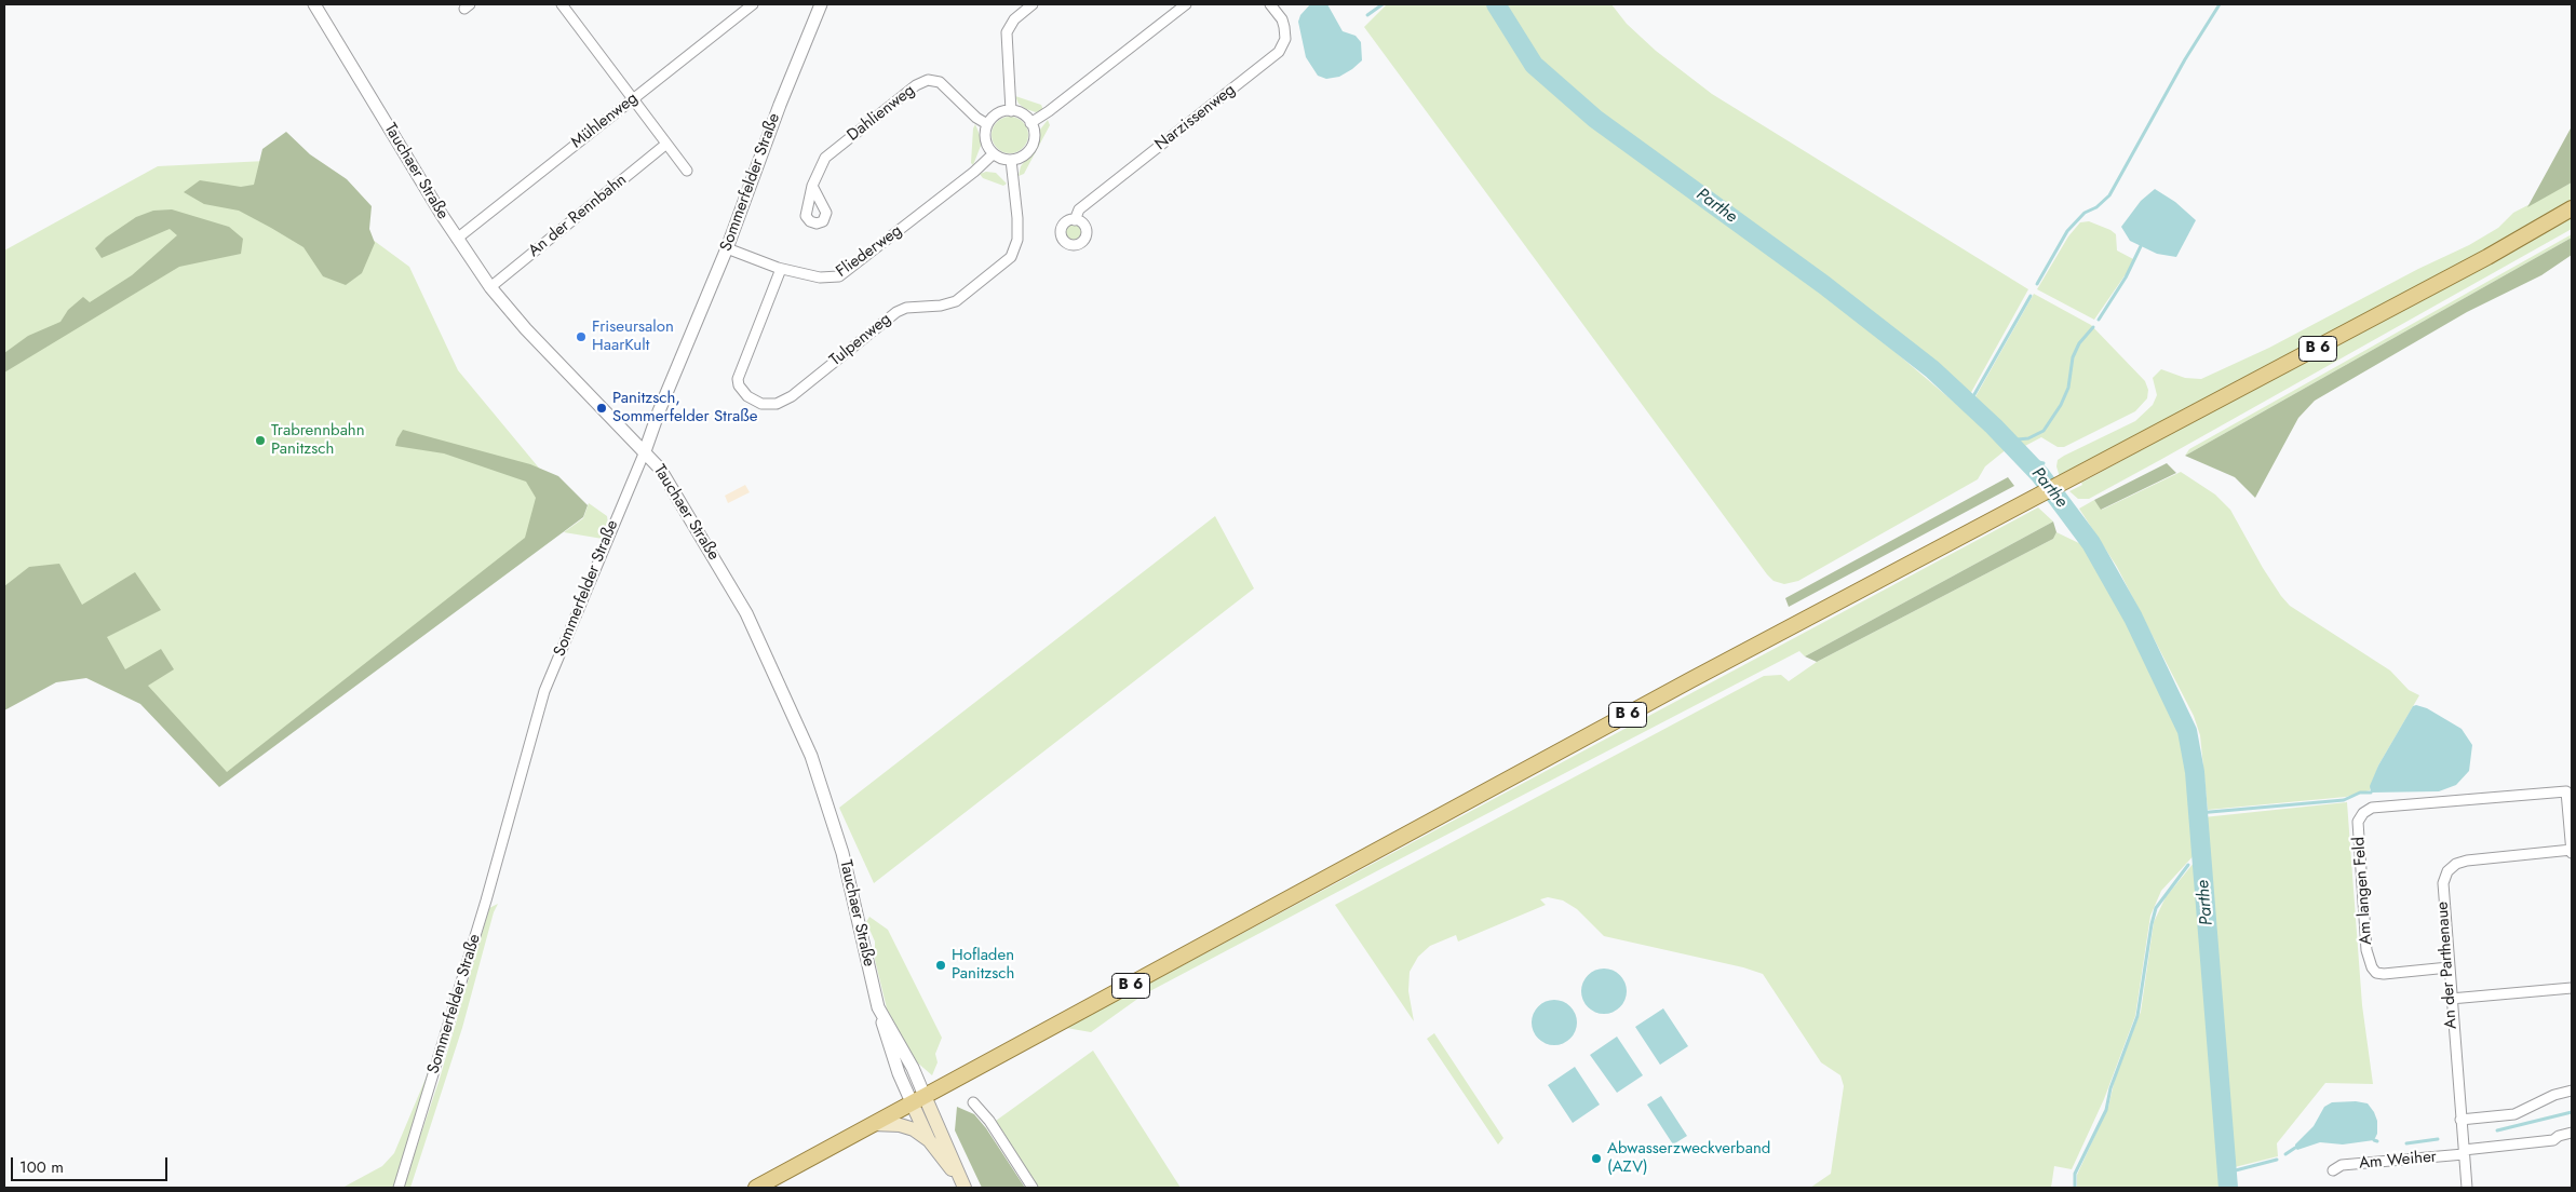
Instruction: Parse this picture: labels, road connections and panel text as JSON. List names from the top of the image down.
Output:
{
  "streets": {
    "main road": ["B 6"],
    "street": [
      "Dahlienweg",
      "Narzissenweg",
      "Mühlenweg",
      "Tauchaer Straße",
      "Sommerfelder Straße",
      "An der Rennbahn",
      "Fliederweg",
      "Tulpenweg",
      "Am langen Feld",
      "An der Parthenaue",
      "Am Weiher"
    ]
  },
  "crossings": [
    ["Dahlienweg", "Fliederweg"],
    ["Dahlienweg", "Tulpenweg"],
    ["Mühlenweg", "Tauchaer Straße"],
    ["Tauchaer Straße", "Sommerfelder Straße"],
    ["Tauchaer Straße", "An der Rennbahn"],
    ["Tauchaer Straße", "B 6"],
    ["Sommerfelder Straße", "Fliederweg"],
    ["Fliederweg", "Tulpenweg"],
    ["Am langen Feld", "An der Parthenaue"],
    ["An der Parthenaue", "Am Weiher"]
  ],
  "water": ["Parthe"],
  "places": [
    "Friseursalon HaarKult",
    "Panitzsch, Sommerfelder Straße",
    "Trabrennbahn Panitzsch",
    "Hofladen Panitzsch",
    "Abwasserzweckverband (AZV)"
  ],
  "scale_bar": "100 m"
}
